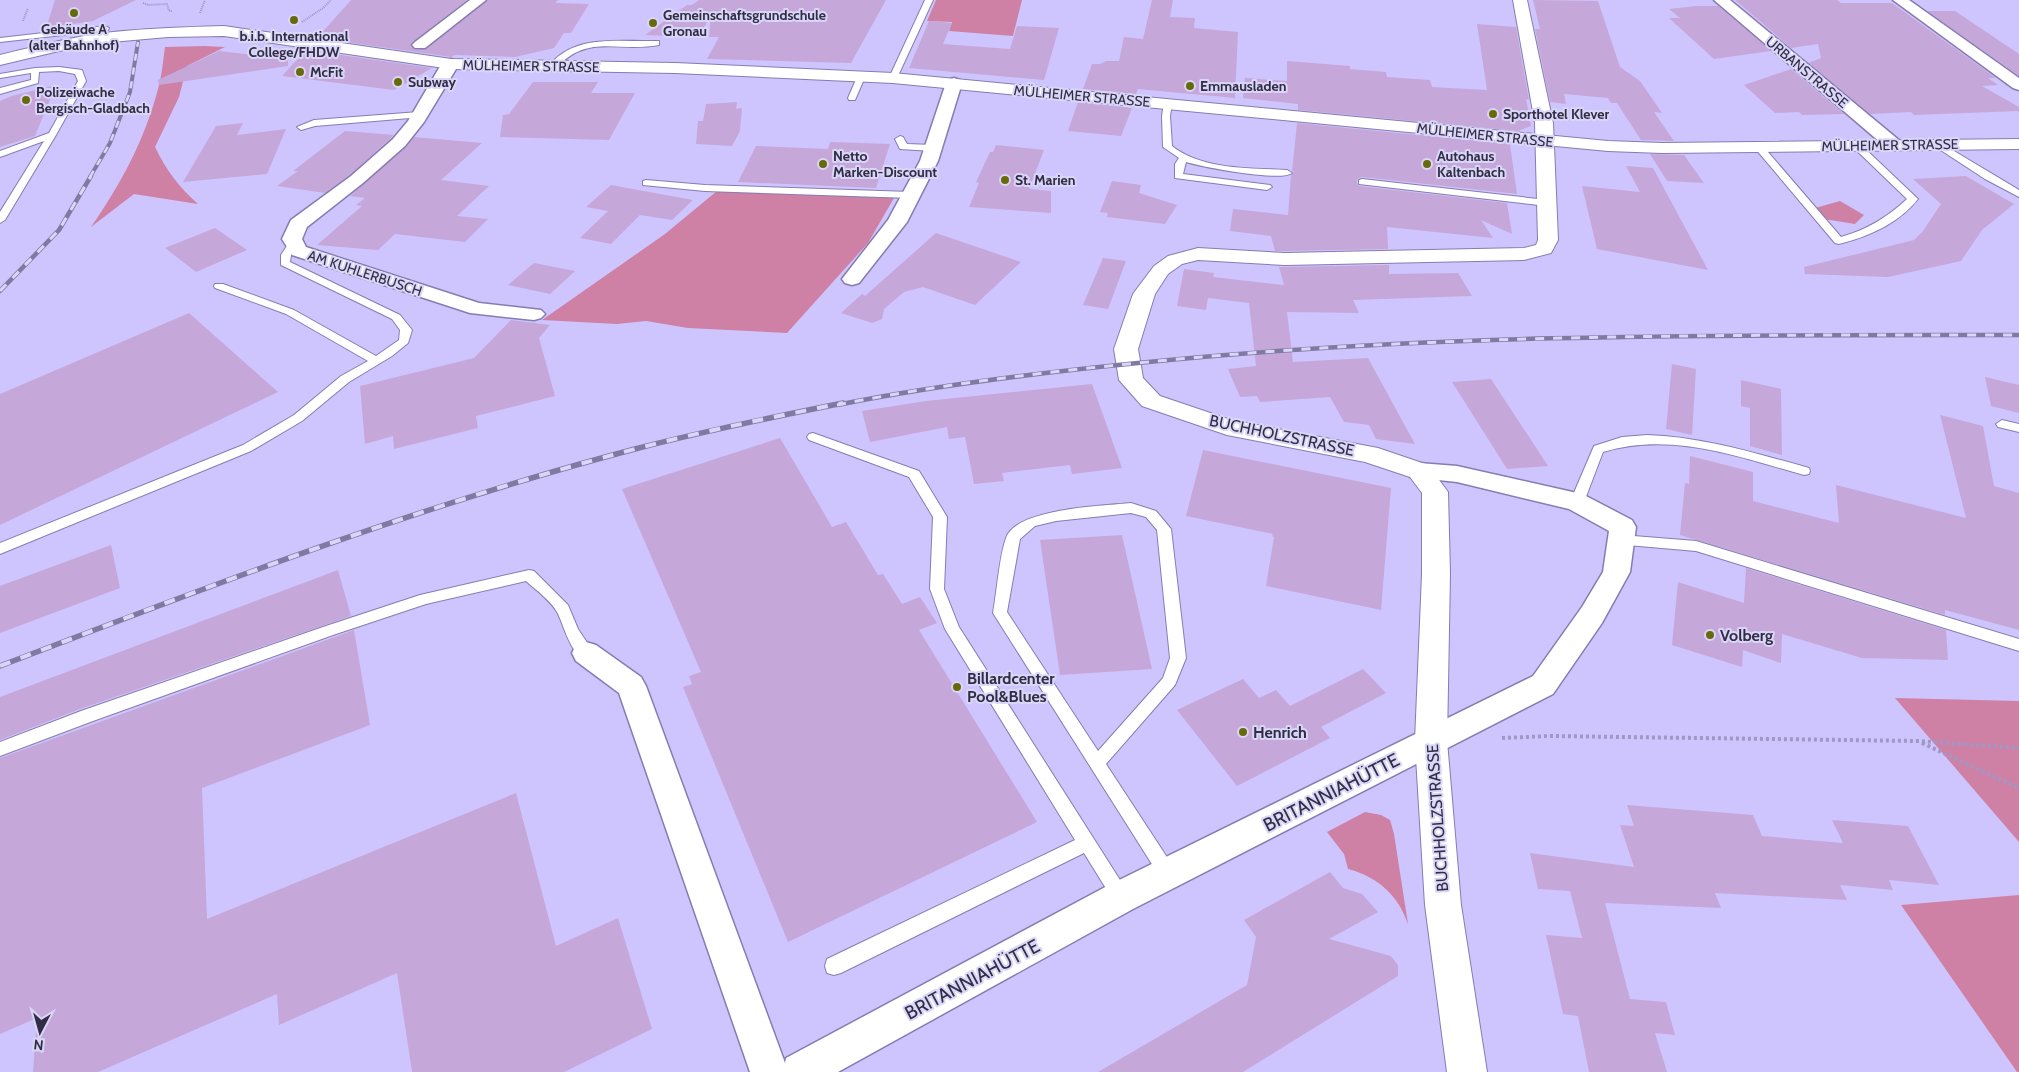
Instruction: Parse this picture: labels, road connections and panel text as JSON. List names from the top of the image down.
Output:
{
  "streets": {
    "main road": ["MÜLHEIMER STRASSE", "BUCHHOLZSTRASSE"],
    "street": ["URBANSTRASSE", "AM KUHLERBUSCH", "BRITANNIAHÜTTE"]
  },
  "crossings": [
    ["MÜLHEIMER STRASSE", "URBANSTRASSE"],
    ["MÜLHEIMER STRASSE", "AM KUHLERBUSCH"],
    ["MÜLHEIMER STRASSE", "BUCHHOLZSTRASSE"],
    ["BUCHHOLZSTRASSE", "BRITANNIAHÜTTE"]
  ],
  "places": [
    "Gebäude A (alter Bahnhof)",
    "b.i.b. International College/FHDW",
    "Gemeinschaftsgrundschule Gronau",
    "McFit",
    "Subway",
    "Emmausladen",
    "Polizeiwache Bergisch-Gladbach",
    "Sporthotel Klever",
    "Netto Marken-Discount",
    "Autohaus Kaltenbach",
    "St. Marien",
    "Volberg",
    "Billardcenter Pool&Blues",
    "Henrich"
  ],
  "north": "bottom"
}
